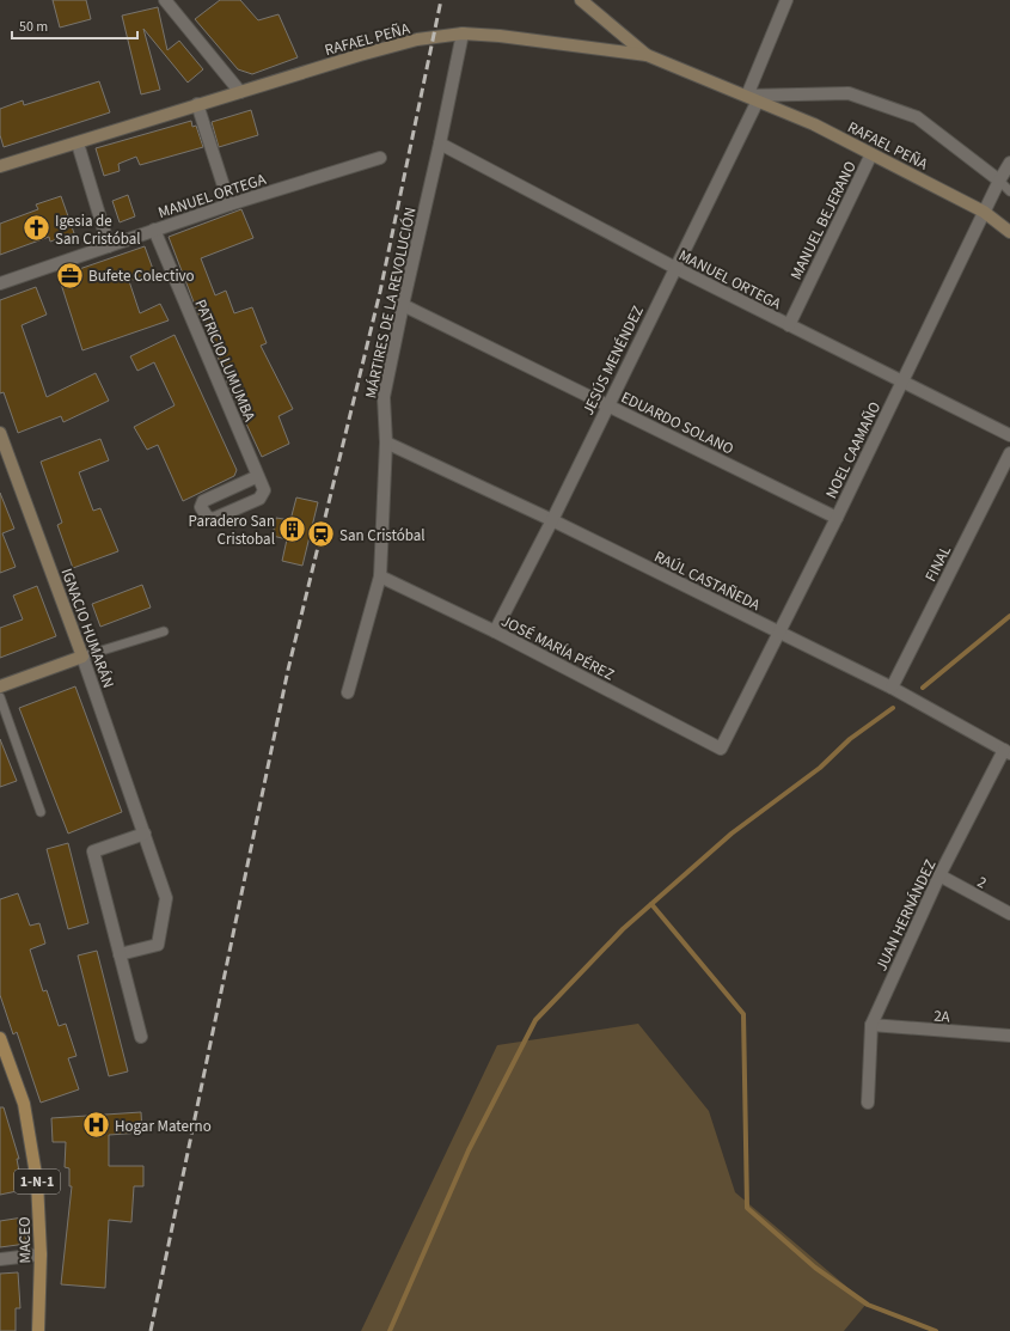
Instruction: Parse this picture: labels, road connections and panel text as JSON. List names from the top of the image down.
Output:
{
  "streets": {
    "main road": ["1-N-1", "MACEO"],
    "street": [
      "RAFAEL PEÑA",
      "MANUEL ORTEGA",
      "MANUEL BEJERANO",
      "MÁRTIRES DE LA REVOLUCIÓN",
      "PATRICIO LUMUMBA",
      "JESÚS MENÉNDEZ",
      "EDUARDO SOLANO",
      "NOEL CAAMAÑO",
      "FINAL",
      "RAÚL CASTAÑEDA",
      "IGNACIO HUMARÁN",
      "JOSÉ MARÍA PÉREZ",
      "2",
      "JUAN HERNÁNDEZ",
      "2A"
    ]
  },
  "crossings": [
    ["RAFAEL PEÑA", "MANUEL BEJERANO"],
    ["RAFAEL PEÑA", "MÁRTIRES DE LA REVOLUCIÓN"],
    ["RAFAEL PEÑA", "JESÚS MENÉNDEZ"],
    ["RAFAEL PEÑA", "NOEL CAAMAÑO"],
    ["MANUEL ORTEGA", "MANUEL BEJERANO"],
    ["MANUEL ORTEGA", "MÁRTIRES DE LA REVOLUCIÓN"],
    ["MANUEL ORTEGA", "PATRICIO LUMUMBA"],
    ["MANUEL ORTEGA", "JESÚS MENÉNDEZ"],
    ["MANUEL ORTEGA", "NOEL CAAMAÑO"],
    ["MÁRTIRES DE LA REVOLUCIÓN", "EDUARDO SOLANO"],
    ["MÁRTIRES DE LA REVOLUCIÓN", "RAÚL CASTAÑEDA"],
    ["MÁRTIRES DE LA REVOLUCIÓN", "JOSÉ MARÍA PÉREZ"],
    ["JESÚS MENÉNDEZ", "EDUARDO SOLANO"],
    ["JESÚS MENÉNDEZ", "RAÚL CASTAÑEDA"],
    ["JESÚS MENÉNDEZ", "JOSÉ MARÍA PÉREZ"],
    ["EDUARDO SOLANO", "NOEL CAAMAÑO"],
    ["NOEL CAAMAÑO", "RAÚL CASTAÑEDA"],
    ["NOEL CAAMAÑO", "JOSÉ MARÍA PÉREZ"],
    ["FINAL", "RAÚL CASTAÑEDA"],
    ["RAÚL CASTAÑEDA", "JUAN HERNÁNDEZ"],
    ["2", "JUAN HERNÁNDEZ"],
    ["JUAN HERNÁNDEZ", "2A"]
  ],
  "places": {
    "church": ["Igesia de San Cristóbal"],
    "office": ["Bufete Colectivo"],
    "building": ["Paradero San Cristobal"],
    "station": ["San Cristóbal"],
    "hospital": ["Hogar Materno"]
  },
  "scale_bar": "50 m"
}
